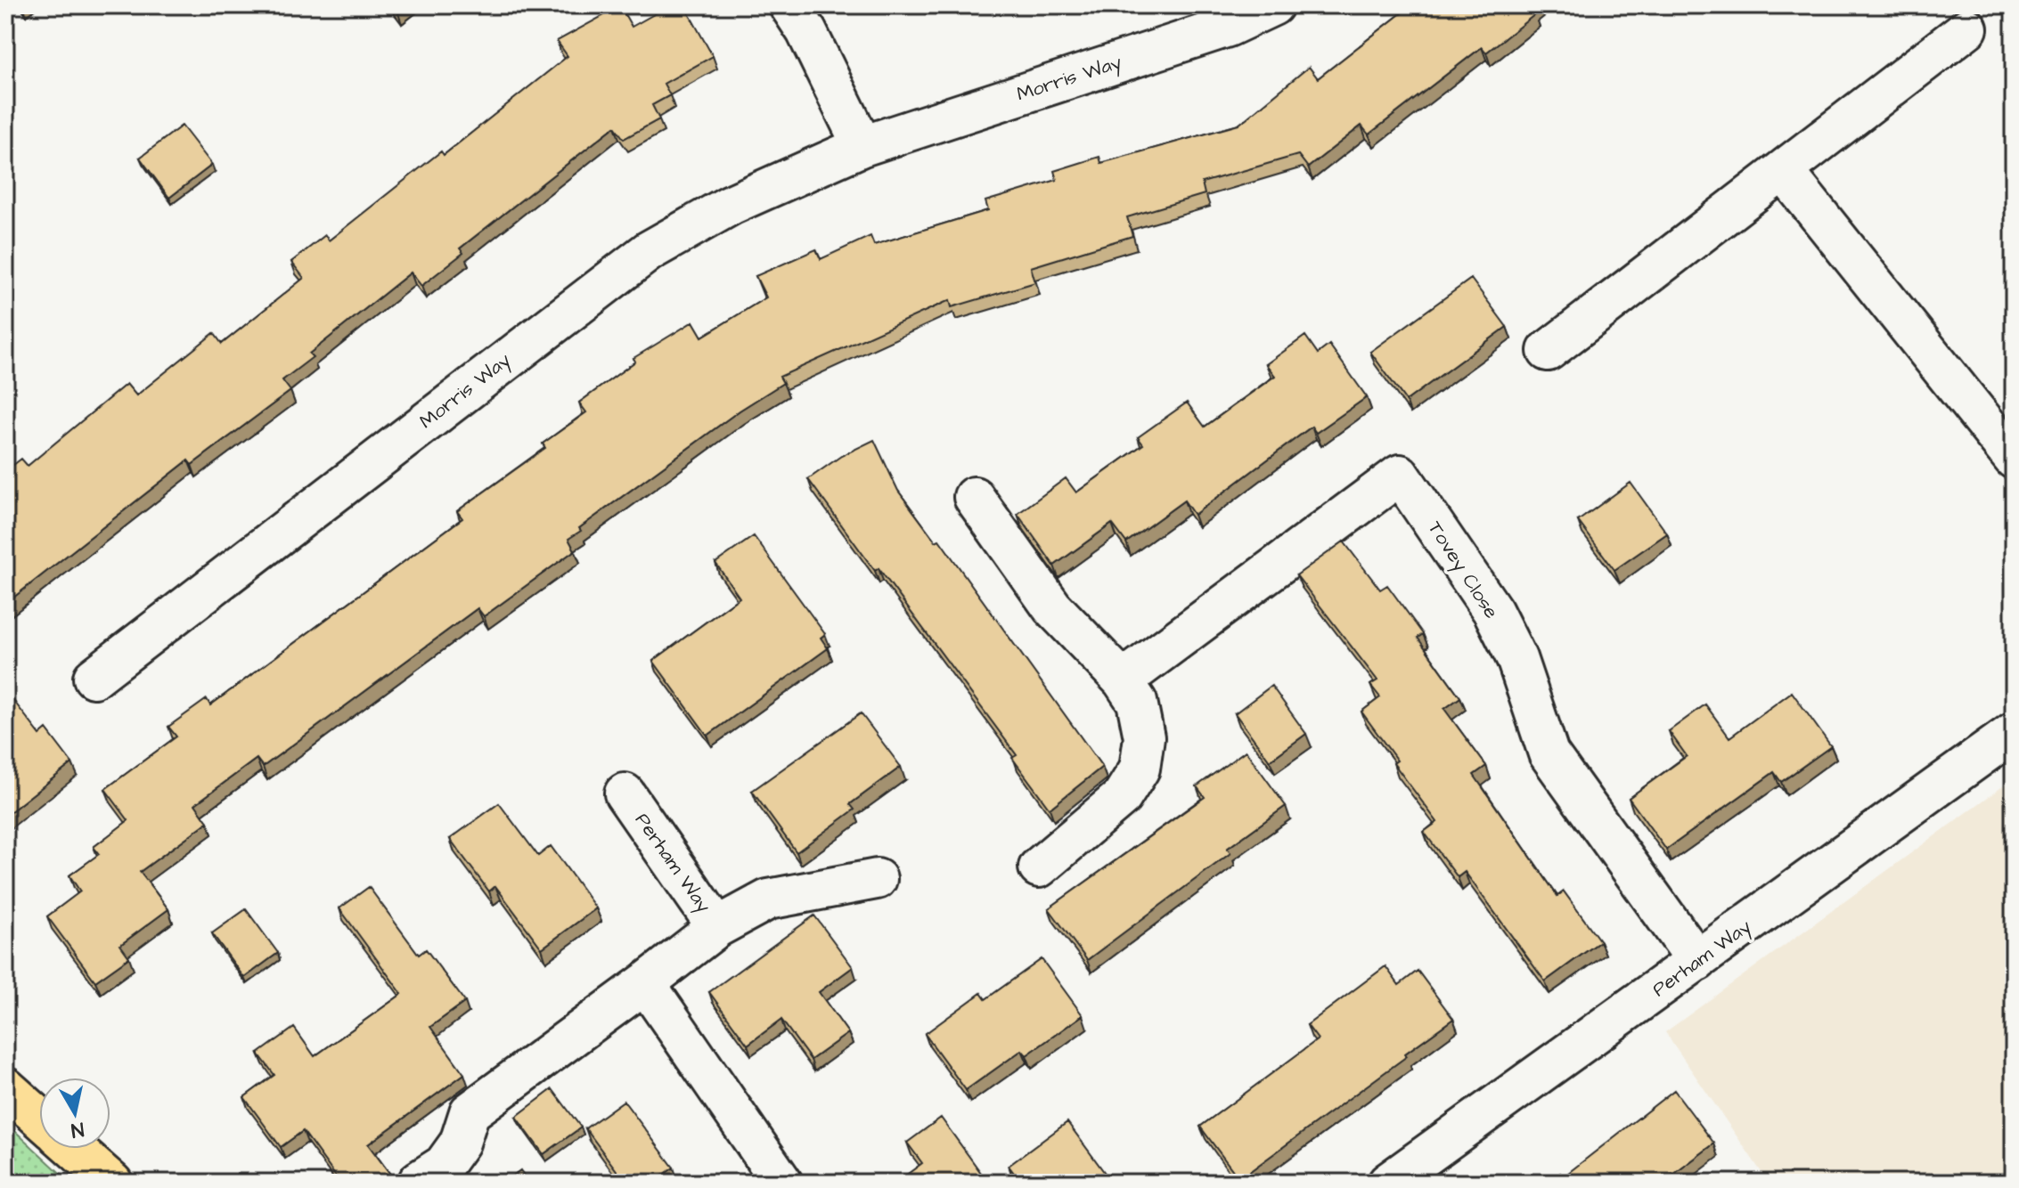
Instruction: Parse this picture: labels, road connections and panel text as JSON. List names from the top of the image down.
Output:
{
  "streets": {
    "street": ["Morris Way", "Tovey Close", "Perham Way"]
  },
  "crossings": [
    ["Tovey Close", "Perham Way"]
  ],
  "north": "bottom"
}
